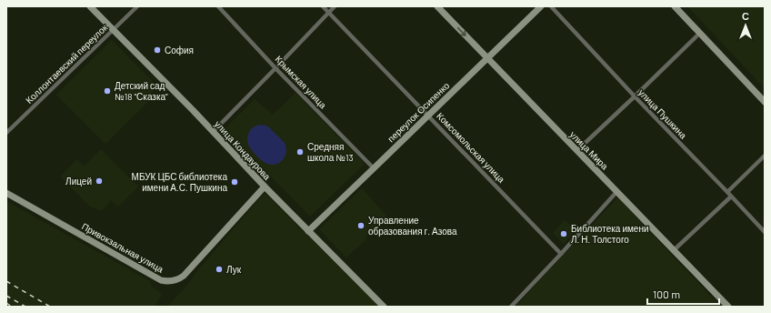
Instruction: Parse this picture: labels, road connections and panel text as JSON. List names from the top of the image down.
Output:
{
  "streets": {
    "street": [
      "Коллонтаевский переулок",
      "Крымская улица",
      "переулок Осипенко",
      "улица Пушкина",
      "Комсомольская улица",
      "улица Кондаурова",
      "улица Мира",
      "Привокзальная улица"
    ]
  },
  "crossings": [
    ["Коллонтаевский переулок", "улица Кондаурова"],
    ["Крымская улица", "переулок Осипенко"],
    ["переулок Осипенко", "Комсомольская улица"],
    ["переулок Осипенко", "улица Кондаурова"],
    ["переулок Осипенко", "улица Мира"],
    ["улица Кондаурова", "Привокзальная улица"]
  ],
  "places": [
    "София",
    "Детский сад №18 \"Сказка\"",
    "Средняя школа №13",
    "Лицей",
    "МБУК ЦБС библиотека имени А.С. Пушкина",
    "Управление образования г. Азова",
    "Библиотека имени Л. Н. Толстого",
    "Лук"
  ],
  "scale_bar": "100 m",
  "north": "top"
}
